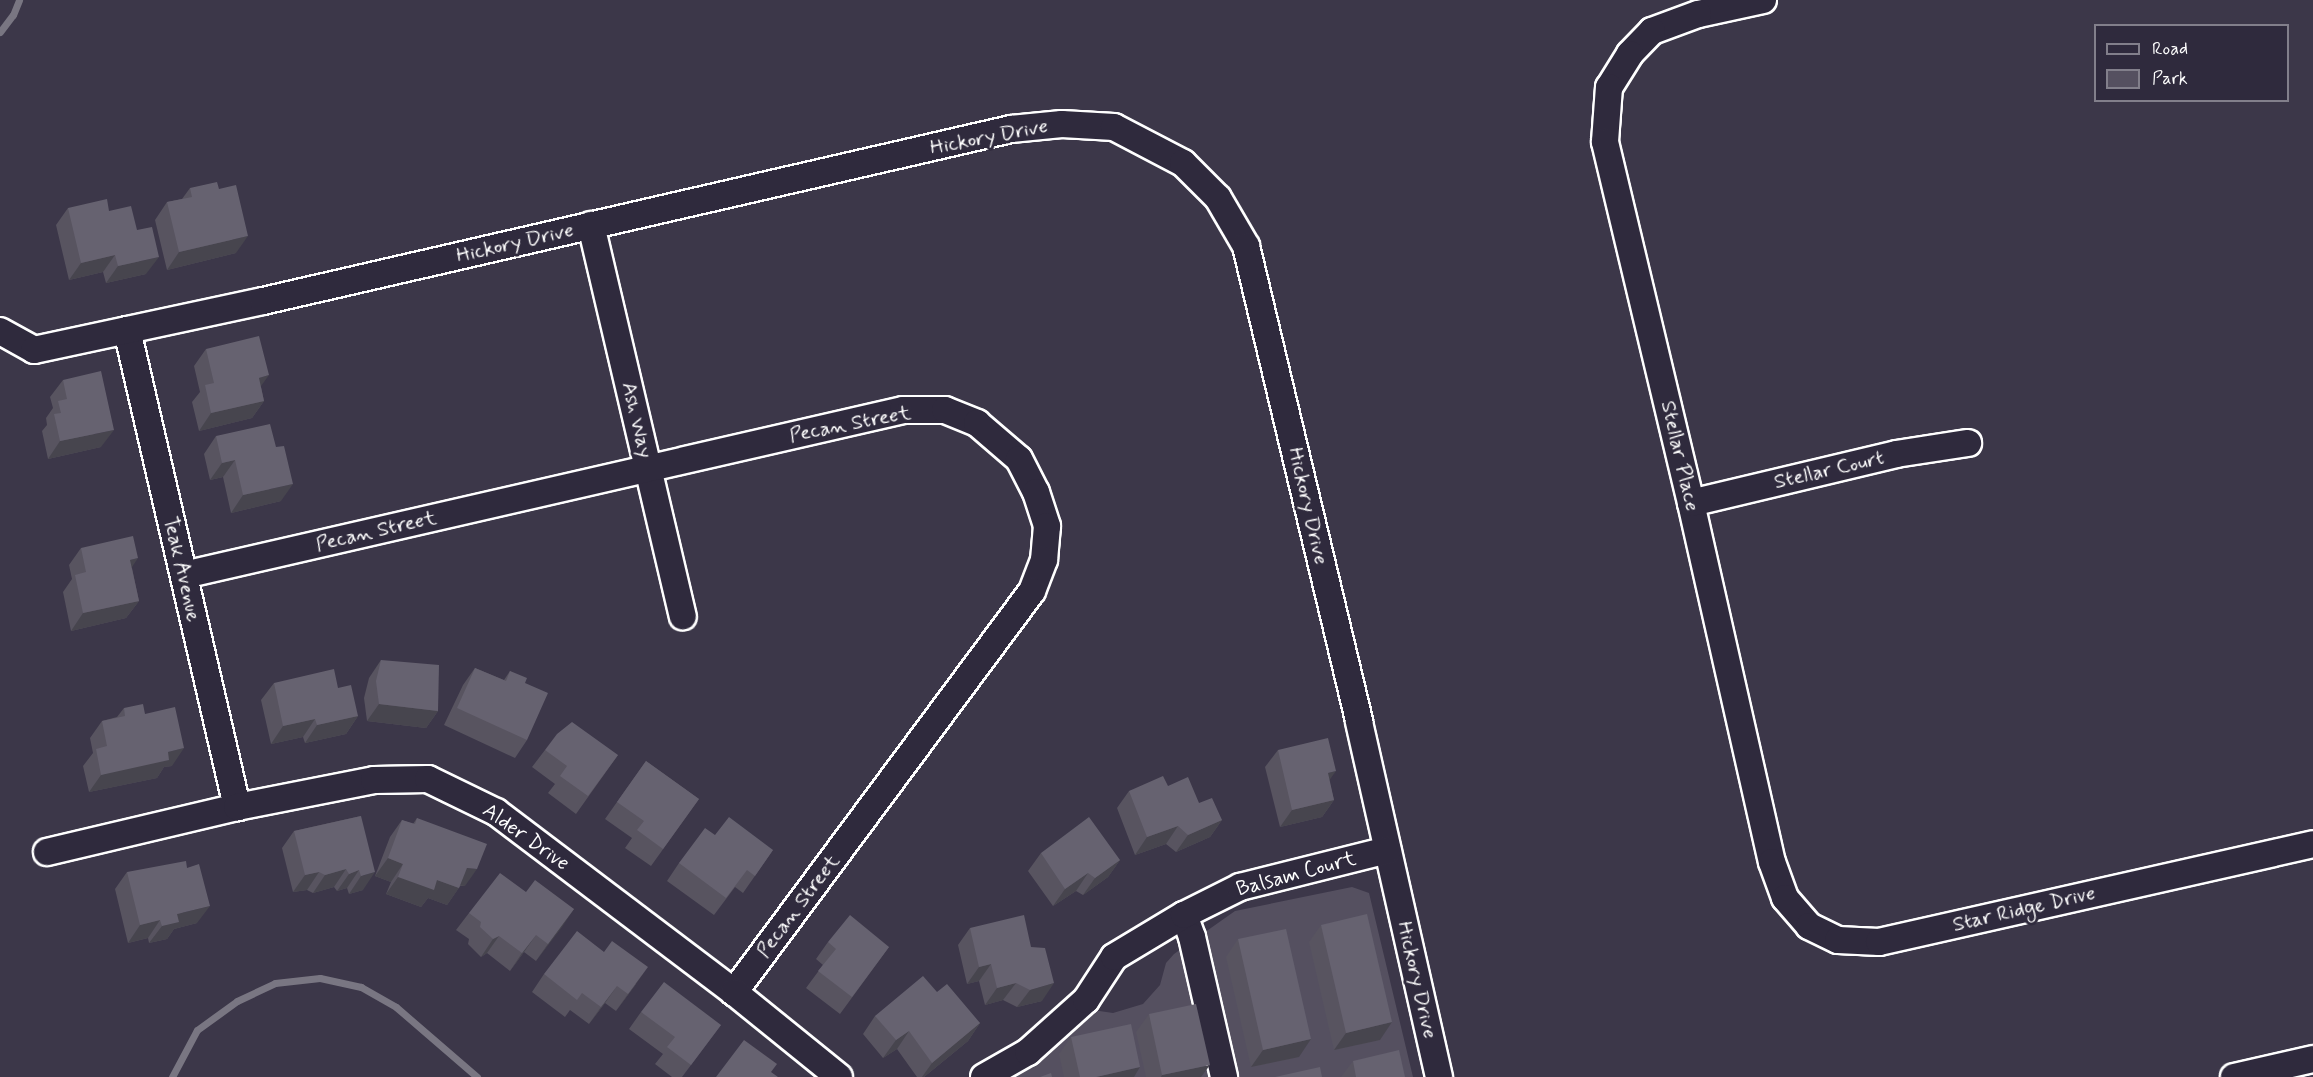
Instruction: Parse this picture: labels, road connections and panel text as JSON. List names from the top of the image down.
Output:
{
  "streets": {
    "street": [
      "Hickory Drive",
      "Ash Way",
      "Pecan Street",
      "Stellar Place",
      "Stellar Court",
      "Teak Avenue",
      "Alder Drive",
      "Balsam Court",
      "Star Ridge Drive"
    ]
  },
  "crossings": [
    ["Hickory Drive", "Ash Way"],
    ["Hickory Drive", "Teak Avenue"],
    ["Hickory Drive", "Balsam Court"],
    ["Ash Way", "Pecan Street"],
    ["Pecan Street", "Teak Avenue"],
    ["Pecan Street", "Alder Drive"],
    ["Stellar Place", "Stellar Court"],
    ["Stellar Place", "Star Ridge Drive"],
    ["Teak Avenue", "Alder Drive"]
  ],
  "legend": ["Road", "Park"]
}
